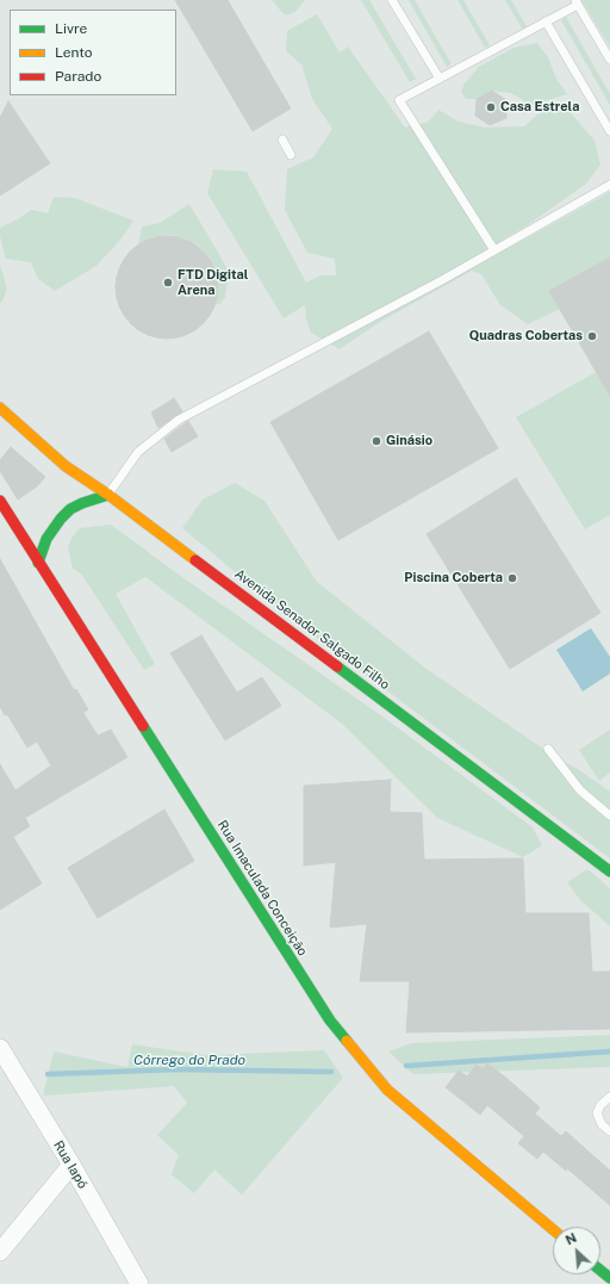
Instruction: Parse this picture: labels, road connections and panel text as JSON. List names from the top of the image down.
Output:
{
  "streets": {
    "main road": ["Avenida Senador Salgado Filho", "Rua Imaculada Conceição"],
    "street": ["Rua Iapó"]
  },
  "water": ["Córrego do Prado"],
  "places": [
    "Casa Estrela",
    "FTD Digital Arena",
    "Quadras Cobertas",
    "Ginásio",
    "Piscina Coberta"
  ],
  "legend": ["Livre", "Lento", "Parado"],
  "north": "top left"
}
